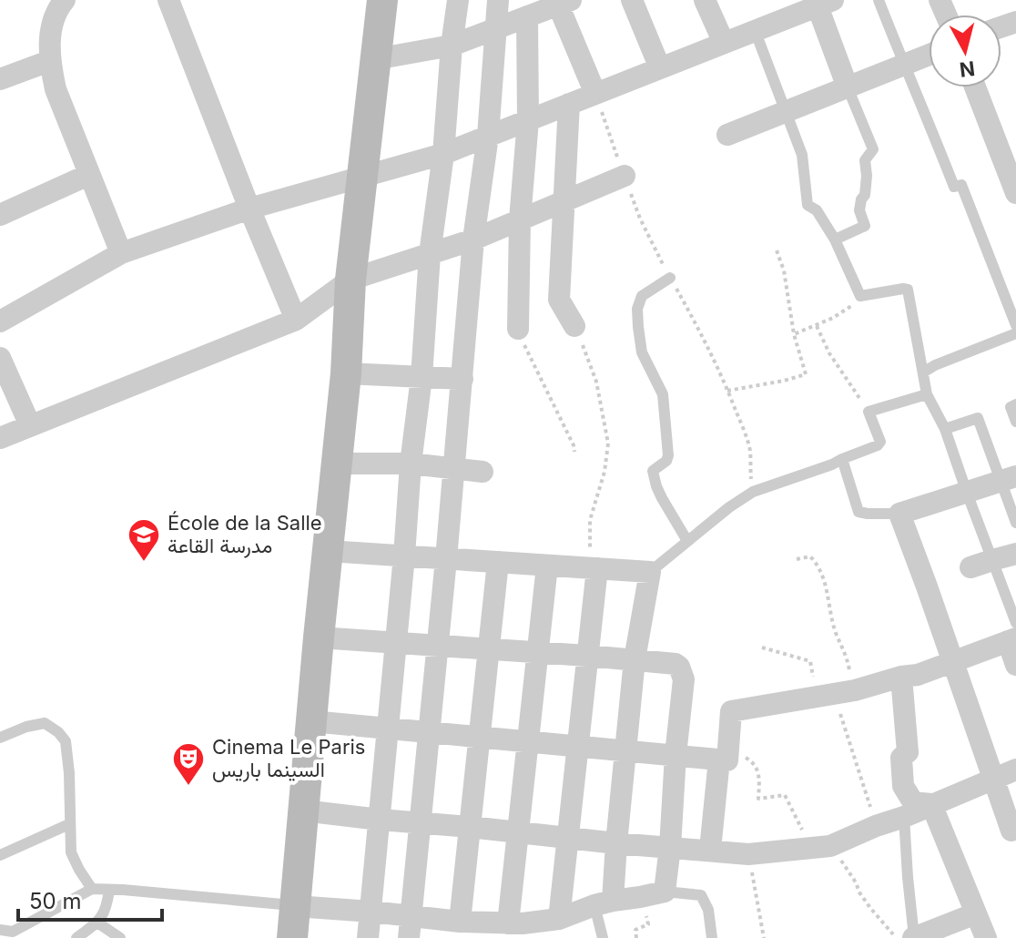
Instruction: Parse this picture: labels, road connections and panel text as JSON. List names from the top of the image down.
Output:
{
  "places": {
    "school or university": ["École de la Salle مدرسة القاعة"],
    "theatre": ["Cinema Le Paris السينما باريس"]
  },
  "scale_bar": "50 m",
  "north": "bottom"
}
